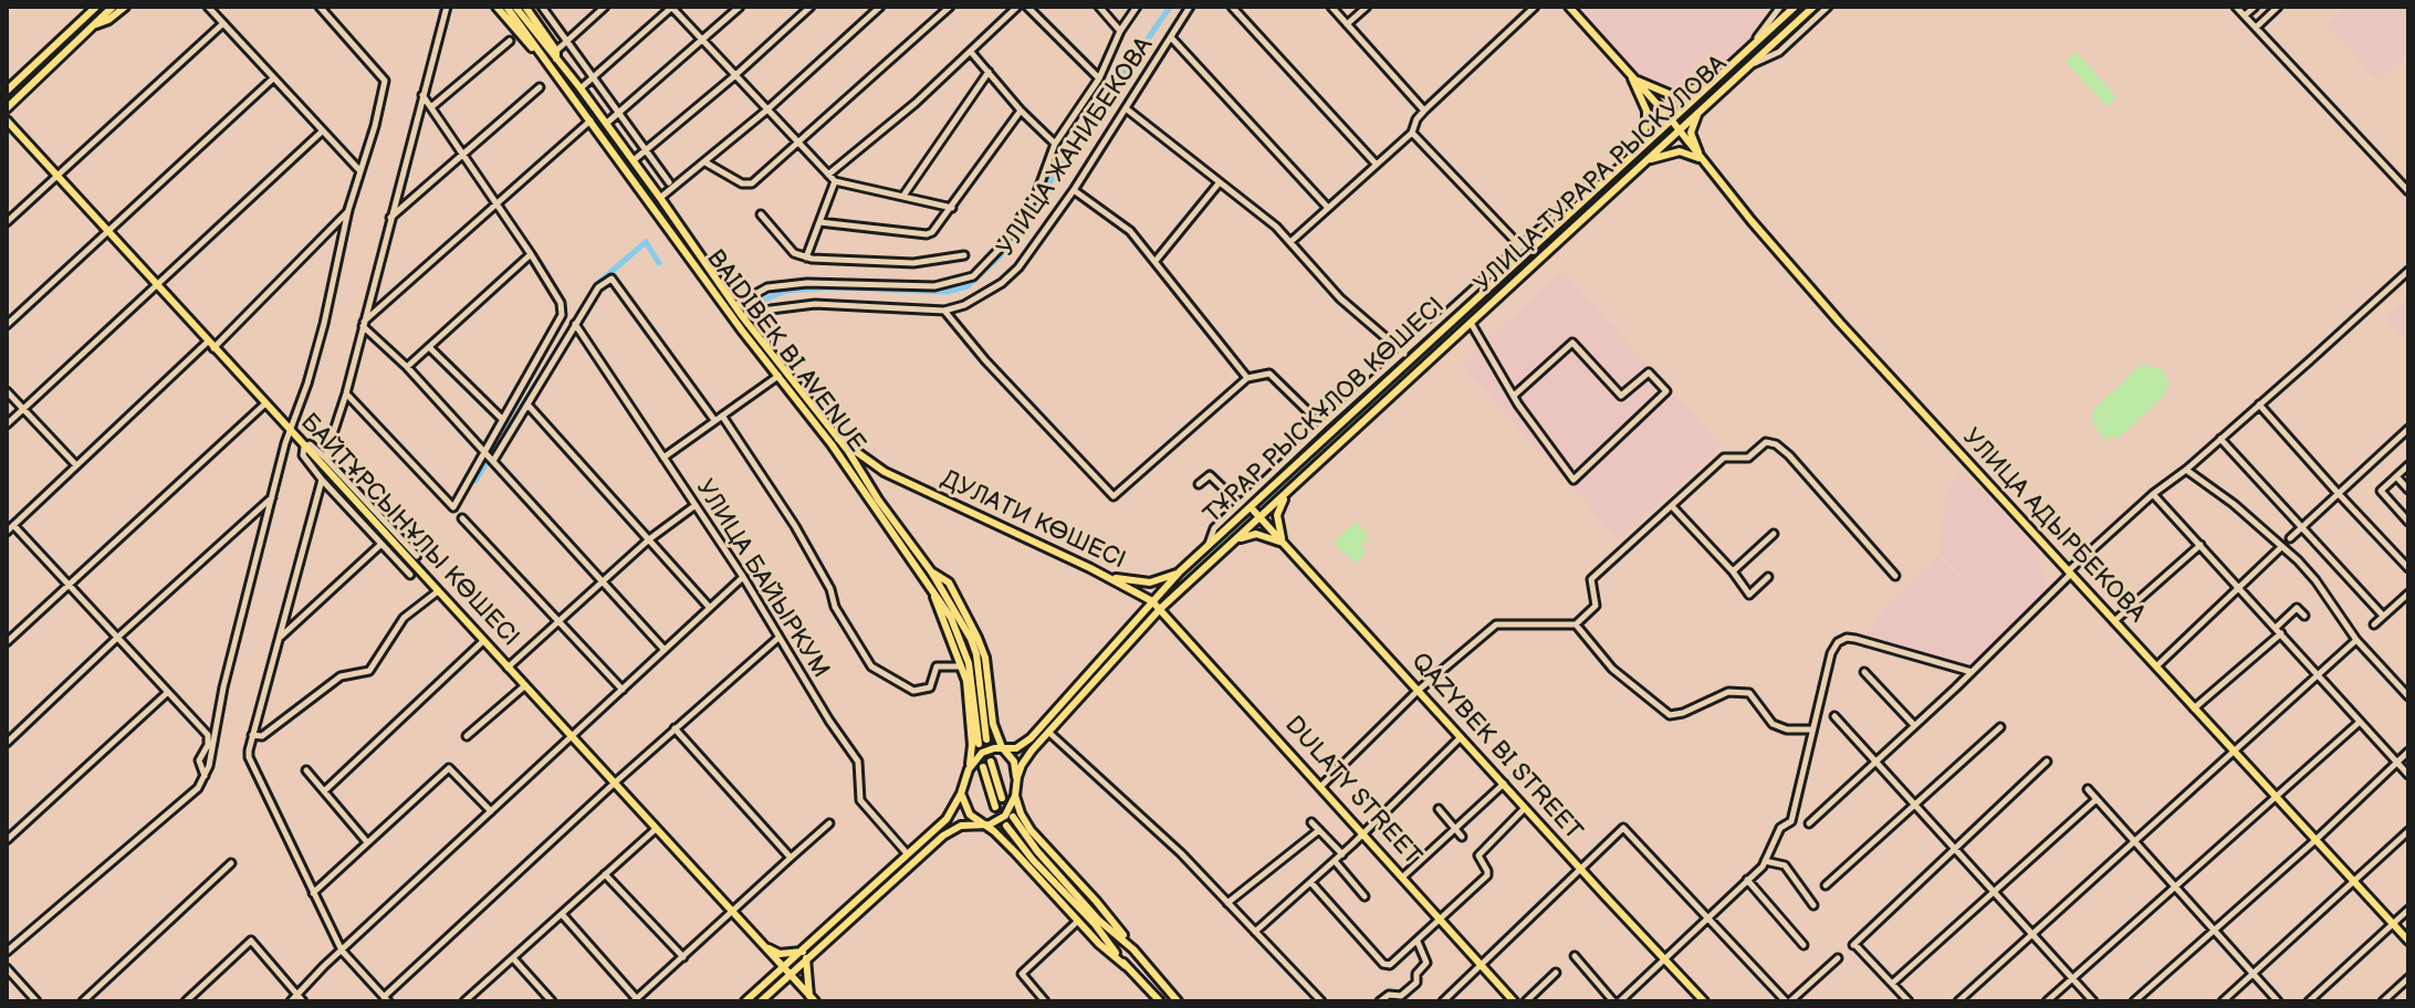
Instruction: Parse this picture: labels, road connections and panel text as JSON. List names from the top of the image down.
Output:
{
  "streets": {
    "main road": [
      "УЛИЦА ТУРАРА РЫСКУЛОВА",
      "BAIDIBEK BI AVENUE",
      "ТҰРАР РЫСКҰЛОВ КӨШЕСІ",
      "ДУЛАТИ КӨШЕСІ",
      "УЛИЦА АДЫРБЕКОВА",
      "БАЙТҰРСЫНҰЛЫ КӨШЕСІ",
      "QAZYBEK BI STREET",
      "DULATY STREET"
    ],
    "street": ["УЛИЦА ЖАНИБЕКОВА", "УЛИЦА БАЙЫРКУМ"]
  },
  "crossings": [
    ["УЛИЦА ЖАНИБЕКОВА", "BAIDIBEK BI AVENUE"],
    ["УЛИЦА ТУРАРА РЫСКУЛОВА", "ТҰРАР РЫСКҰЛОВ КӨШЕСІ"],
    ["УЛИЦА ТУРАРА РЫСКУЛОВА", "УЛИЦА АДЫРБЕКОВА"],
    ["УЛИЦА ТУРАРА РЫСКУЛОВА", "QAZYBEK BI STREET"],
    ["BAIDIBEK BI AVENUE", "ДУЛАТИ КӨШЕСІ"],
    ["ТҰРАР РЫСКҰЛОВ КӨШЕСІ", "ДУЛАТИ КӨШЕСІ"],
    ["ТҰРАР РЫСКҰЛОВ КӨШЕСІ", "УЛИЦА АДЫРБЕКОВА"],
    ["ТҰРАР РЫСКҰЛОВ КӨШЕСІ", "QAZYBEK BI STREET"],
    ["ТҰРАР РЫСКҰЛОВ КӨШЕСІ", "DULATY STREET"],
    ["ДУЛАТИ КӨШЕСІ", "DULATY STREET"]
  ]
}
